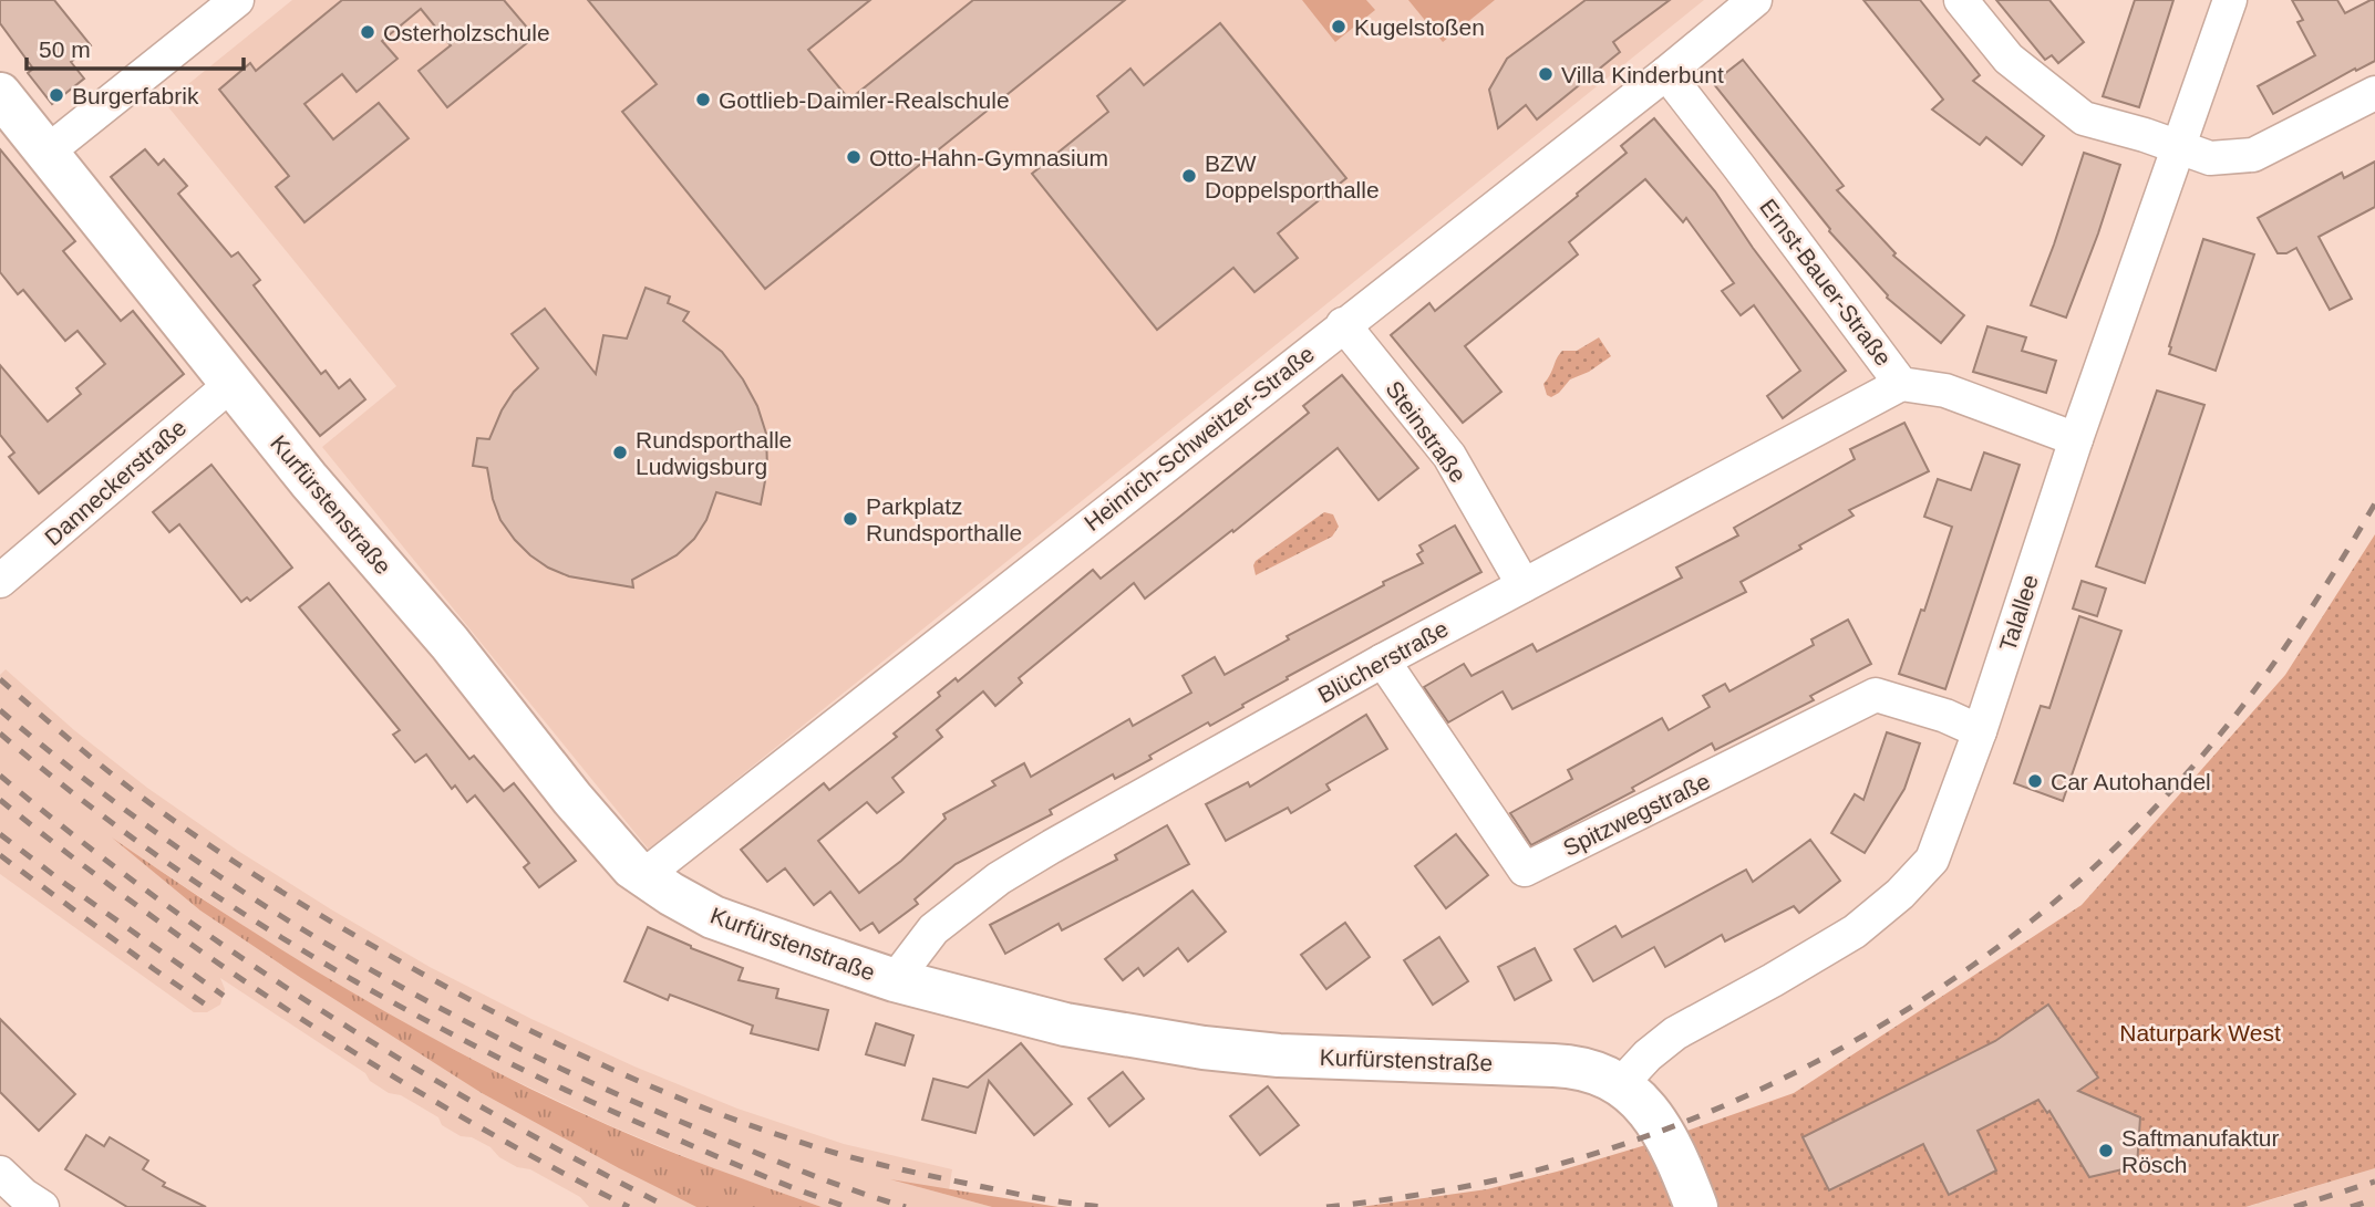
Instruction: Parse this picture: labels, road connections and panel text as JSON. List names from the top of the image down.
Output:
{
  "streets": {
    "street": [
      "Ernst-Bauer-Straße",
      "Steinstraße",
      "Heinrich-Schweitzer-Straße",
      "Danneckerstraße",
      "Kurfürstenstraße",
      "Talallee",
      "Blücherstraße",
      "Spitzwegstraße"
    ]
  },
  "crossings": [
    ["Ernst-Bauer-Straße", "Heinrich-Schweitzer-Straße"],
    ["Ernst-Bauer-Straße", "Talallee"],
    ["Ernst-Bauer-Straße", "Blücherstraße"],
    ["Steinstraße", "Heinrich-Schweitzer-Straße"],
    ["Steinstraße", "Blücherstraße"],
    ["Heinrich-Schweitzer-Straße", "Kurfürstenstraße"],
    ["Danneckerstraße", "Kurfürstenstraße"],
    ["Kurfürstenstraße", "Talallee"],
    ["Kurfürstenstraße", "Blücherstraße"],
    ["Talallee", "Spitzwegstraße"],
    ["Blücherstraße", "Spitzwegstraße"]
  ],
  "parks": ["Naturpark West"],
  "places": [
    "Kugelstoßen",
    "Osterholzschule",
    "Villa Kinderbunt",
    "Burgerfabrik",
    "Gottlieb-Daimler-Realschule",
    "Otto-Hahn-Gymnasium",
    "BZW Doppelsporthalle",
    "Rundsporthalle Ludwigsburg",
    "Parkplatz Rundsporthalle",
    "Car Autohandel",
    "Saftmanufaktur Rösch"
  ],
  "scale_bar": "50 m"
}
